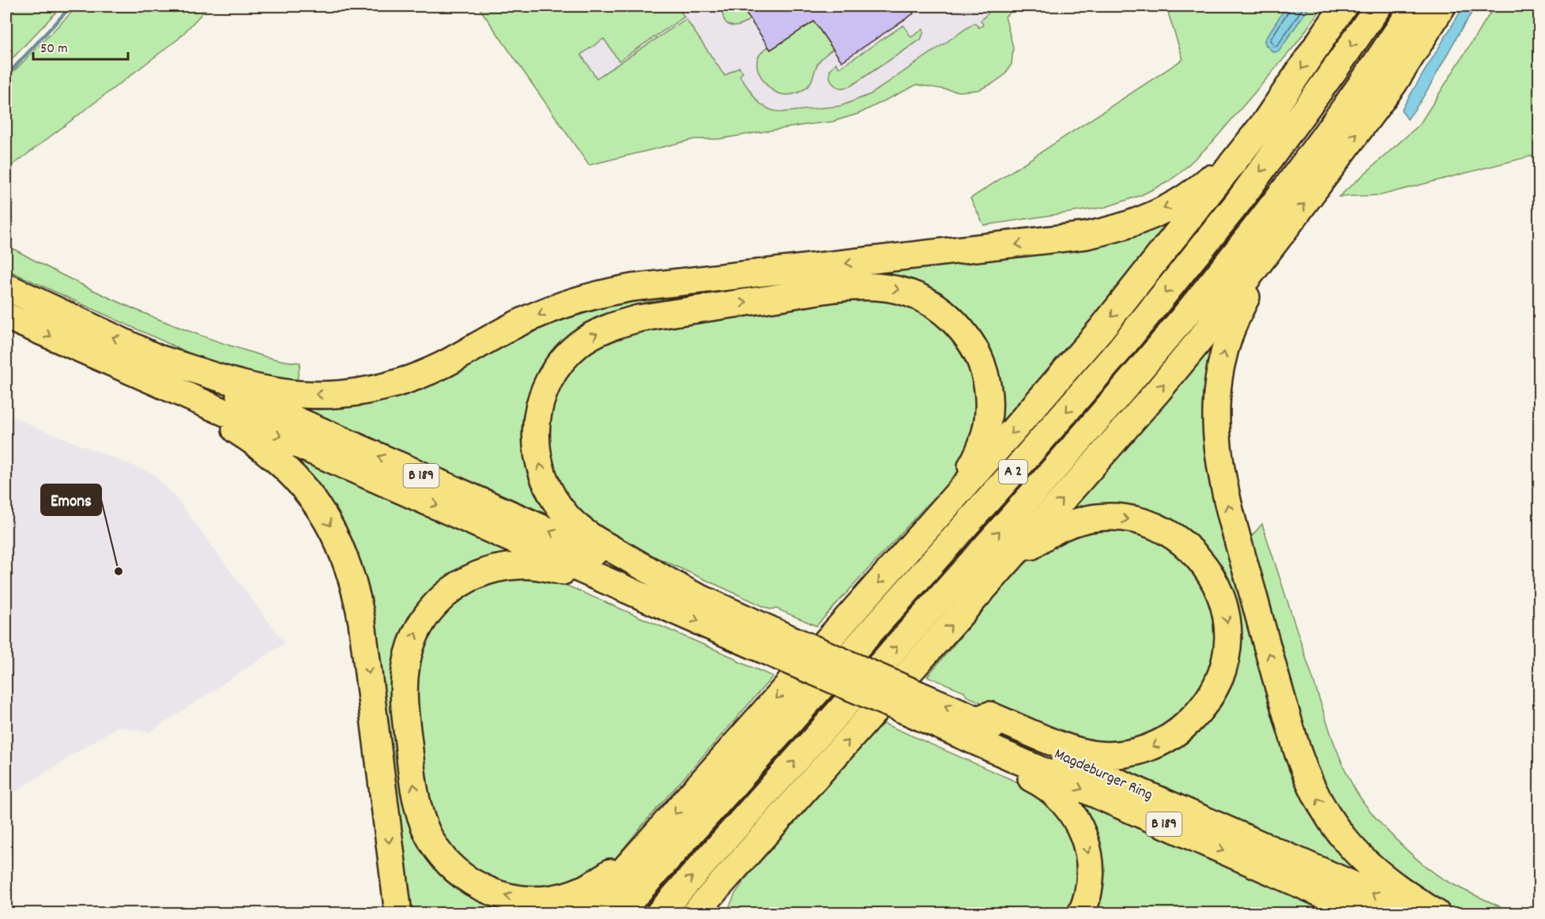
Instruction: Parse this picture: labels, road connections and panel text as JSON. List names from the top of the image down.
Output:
{
  "streets": {
    "highway": ["A 2", "B 189", "Magdeburger Ring"]
  },
  "crossings": [
    ["B 189", "Magdeburger Ring"]
  ],
  "places": ["Emons"],
  "scale_bar": "50 m"
}
